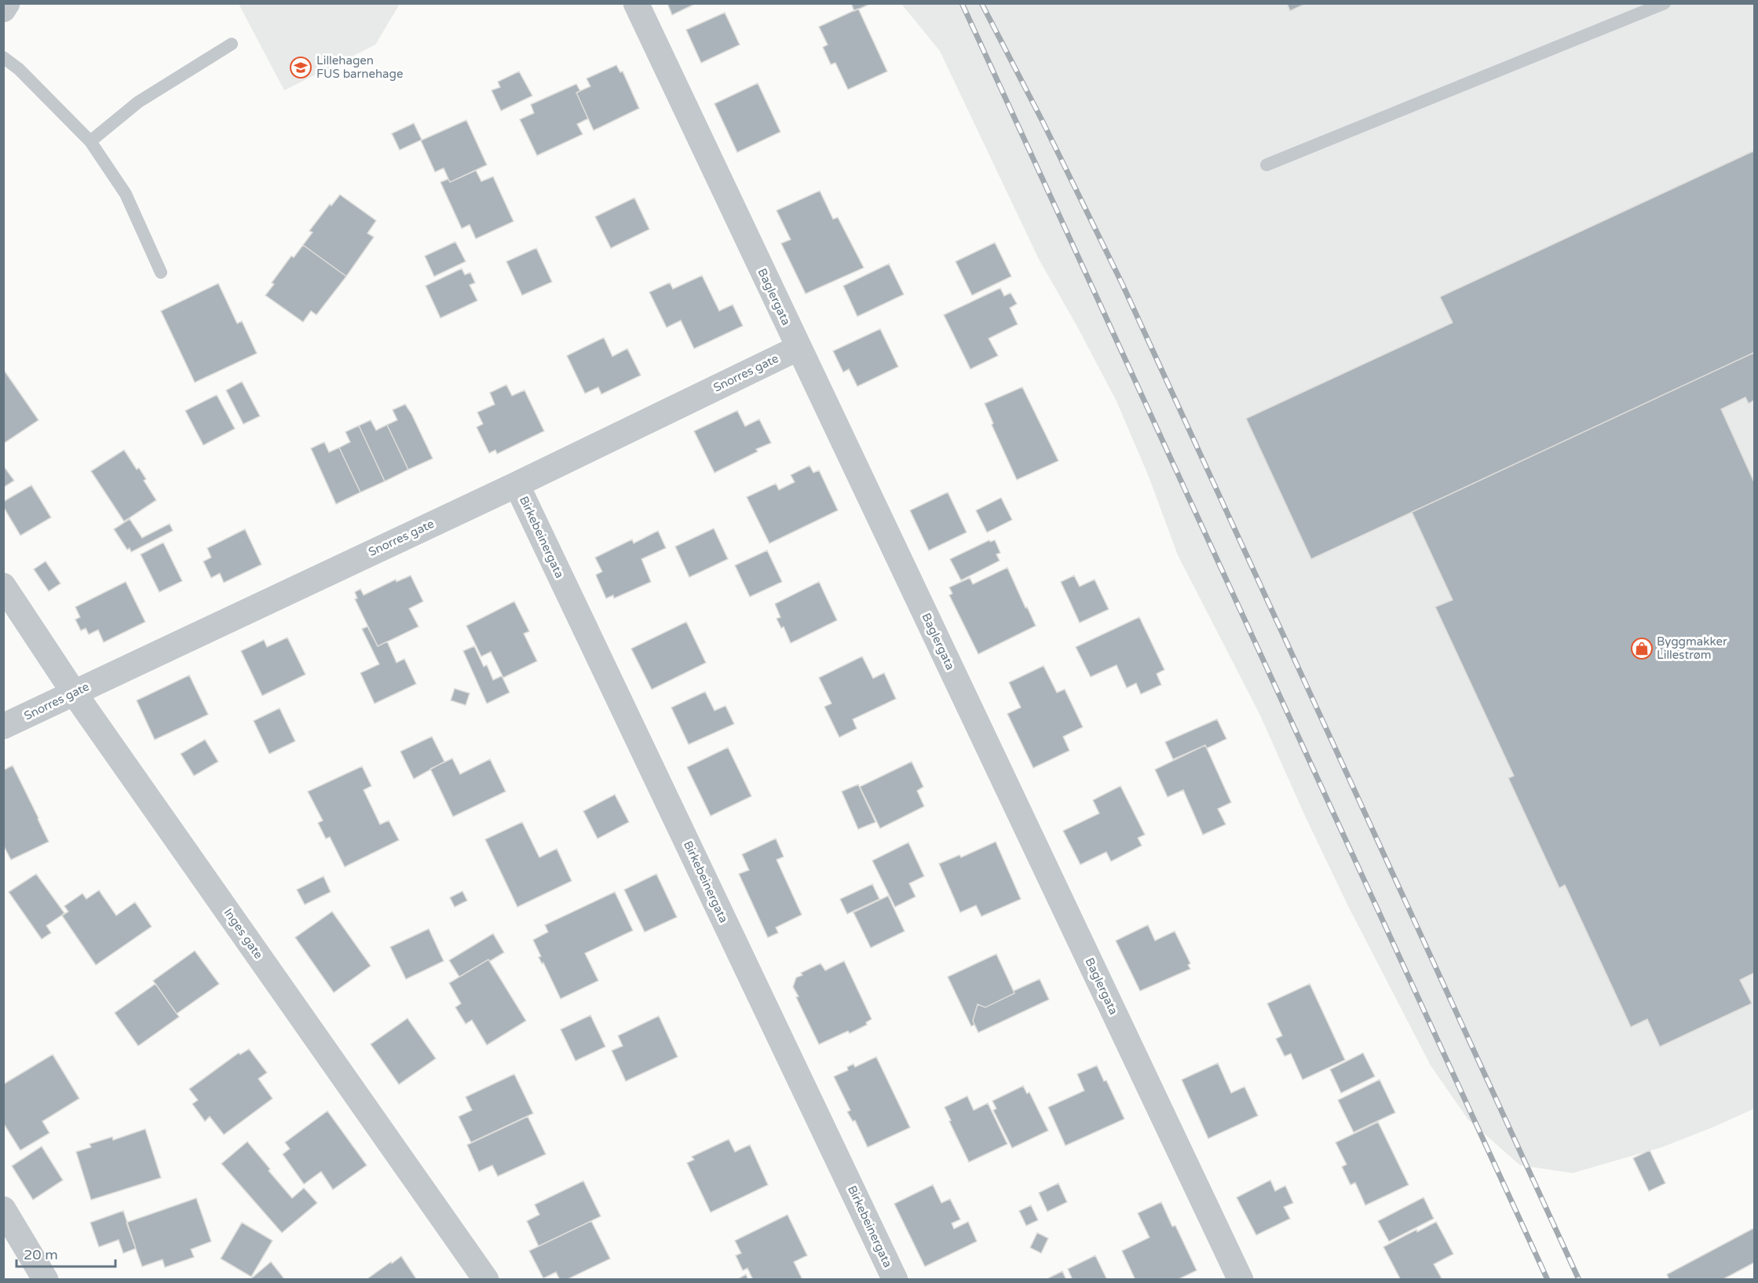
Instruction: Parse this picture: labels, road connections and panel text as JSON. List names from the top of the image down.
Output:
{
  "streets": {
    "street": [
      "Baglergata",
      "Snorres gate",
      "Birkebeinergata",
      "Inges gate"
    ]
  },
  "crossings": [
    ["Baglergata", "Snorres gate"],
    ["Snorres gate", "Birkebeinergata"],
    ["Snorres gate", "Inges gate"]
  ],
  "places": {
    "school or university": ["Lillehagen FUS barnehage"],
    "shop": ["Byggmakker Lillestrøm"]
  },
  "scale_bar": "20 m"
}
